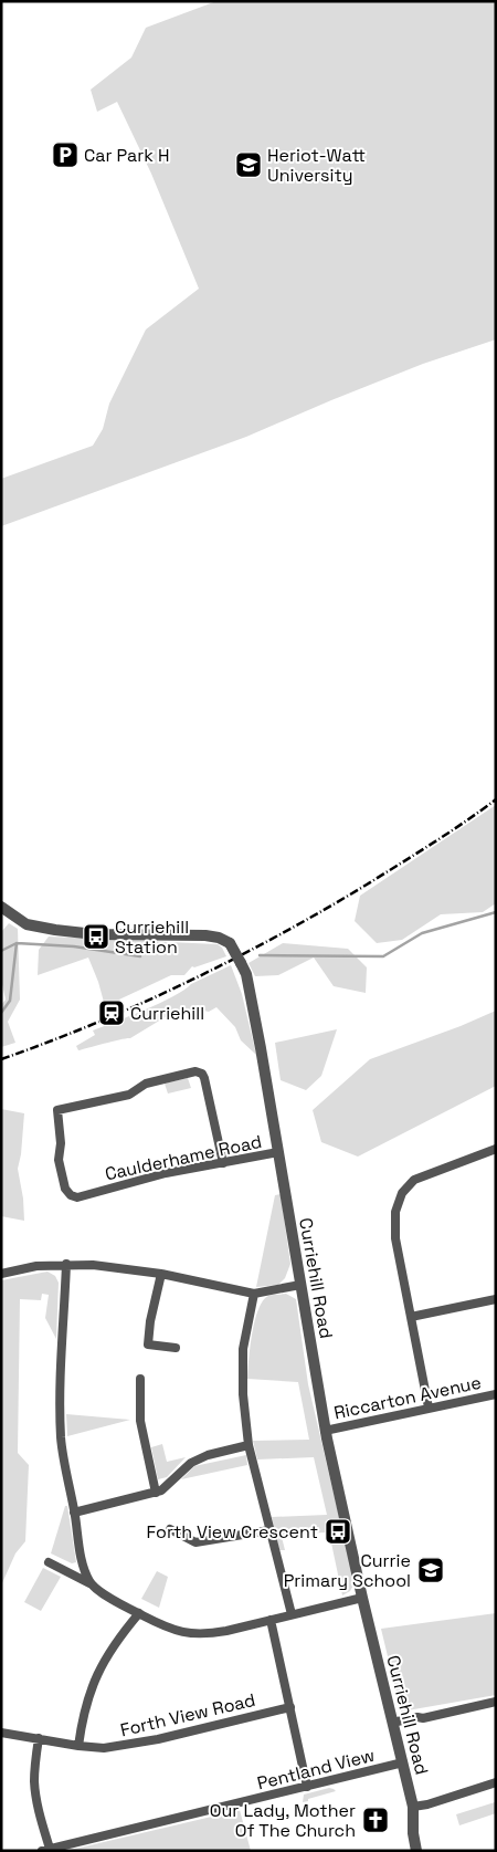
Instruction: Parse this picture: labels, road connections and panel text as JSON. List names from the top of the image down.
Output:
{
  "streets": {
    "street": [
      "Caulderhame Road",
      "Curriehill Road",
      "Riccarton Avenue",
      "Forth View Road",
      "Pentland View"
    ]
  },
  "crossings": [
    ["Caulderhame Road", "Curriehill Road"],
    ["Curriehill Road", "Riccarton Avenue"],
    ["Curriehill Road", "Pentland View"]
  ],
  "places": {
    "parking": ["Car Park H"],
    "school or university": ["Heriot-Watt University", "Currie Primary School"],
    "bus stop": ["Curriehill Station", "Forth View Crescent"],
    "station": ["Curriehill"],
    "church": ["Our Lady, Mother Of The Church"]
  }
}
